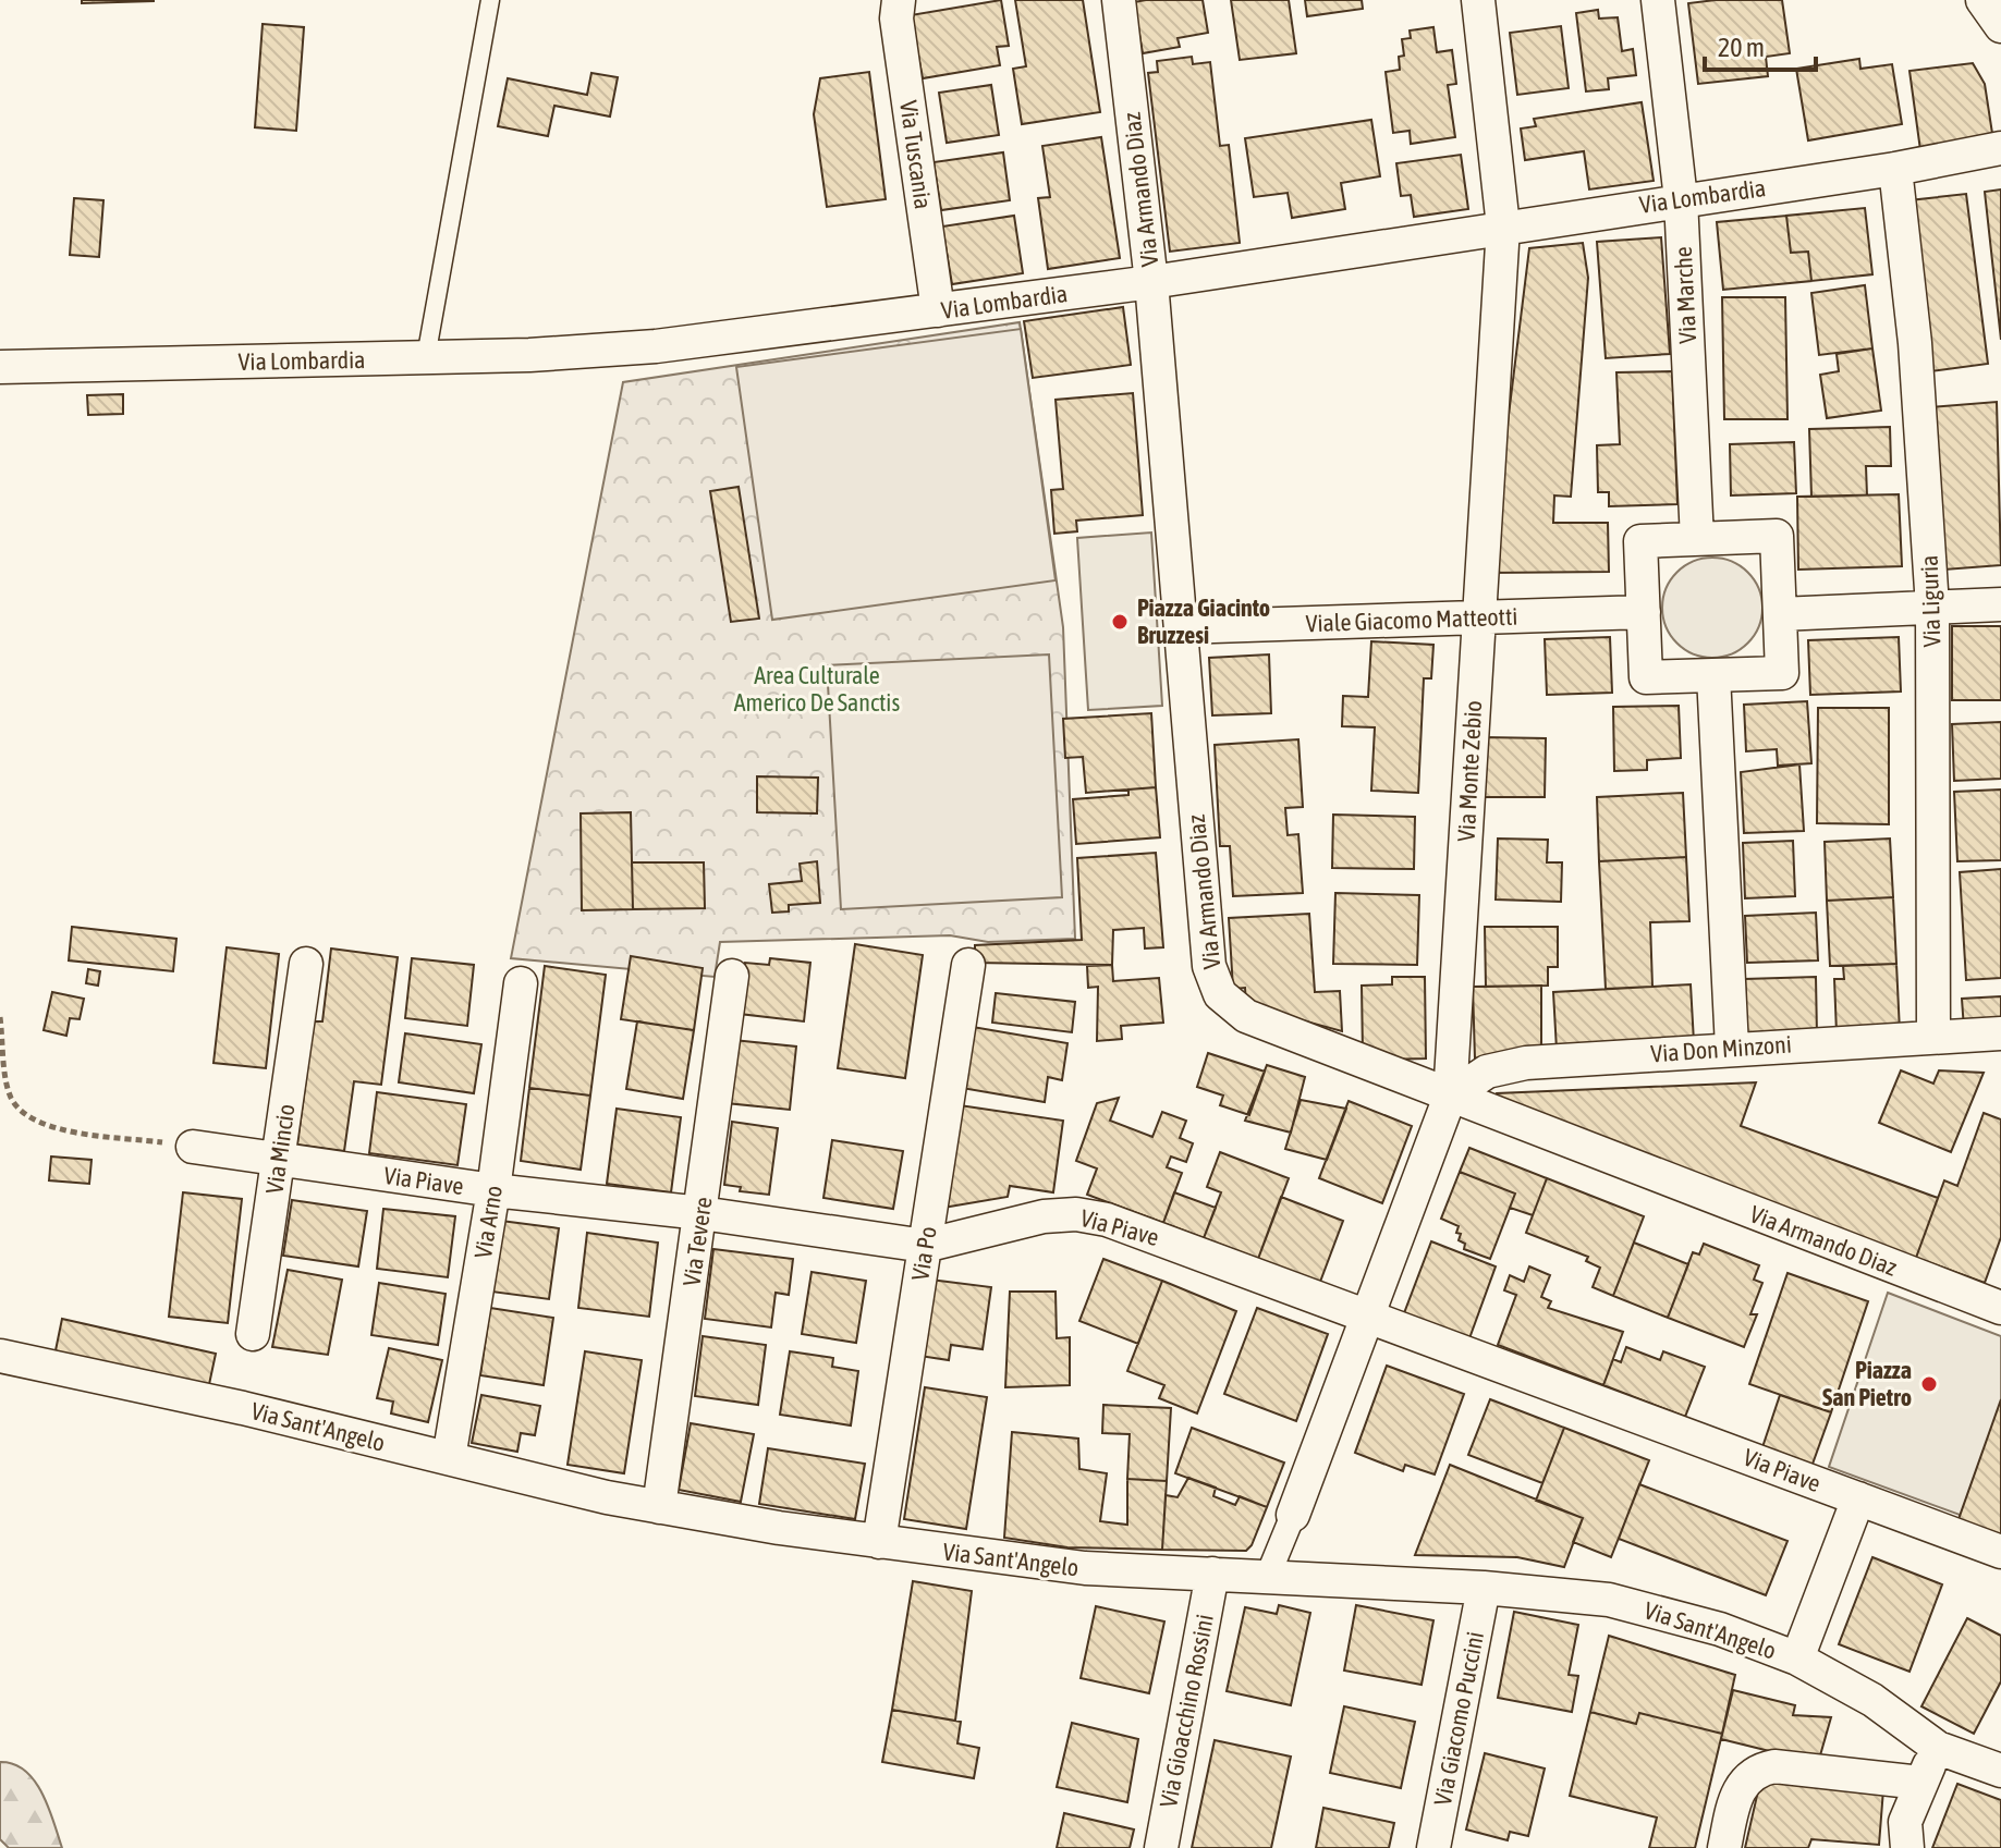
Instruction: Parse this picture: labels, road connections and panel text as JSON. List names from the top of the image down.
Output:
{
  "streets": {
    "street": [
      "Via Tuscania",
      "Via Armando Diaz",
      "Via Lombardia",
      "Via Marche",
      "Via Liguria",
      "Viale Giacomo Matteotti",
      "Via Monte Zebio",
      "Via Don Minzoni",
      "Via Mincio",
      "Via Piave",
      "Via Arno",
      "Via Tevere",
      "Via Po",
      "Via Sant'Angelo",
      "Via Gioacchino Rossini",
      "Via Giacomo Puccini"
    ]
  },
  "crossings": [
    ["Via Tuscania", "Via Lombardia"],
    ["Via Armando Diaz", "Via Lombardia"],
    ["Via Armando Diaz", "Viale Giacomo Matteotti"],
    ["Via Armando Diaz", "Via Monte Zebio"],
    ["Via Armando Diaz", "Via Don Minzoni"],
    ["Via Lombardia", "Via Marche"],
    ["Via Lombardia", "Via Liguria"],
    ["Via Lombardia", "Via Monte Zebio"],
    ["Via Liguria", "Via Don Minzoni"],
    ["Viale Giacomo Matteotti", "Via Monte Zebio"],
    ["Via Monte Zebio", "Via Don Minzoni"],
    ["Via Monte Zebio", "Via Piave"],
    ["Via Mincio", "Via Piave"],
    ["Via Piave", "Via Arno"],
    ["Via Piave", "Via Tevere"],
    ["Via Piave", "Via Po"],
    ["Via Arno", "Via Sant'Angelo"],
    ["Via Tevere", "Via Sant'Angelo"],
    ["Via Po", "Via Sant'Angelo"],
    ["Via Sant'Angelo", "Via Gioacchino Rossini"],
    ["Via Sant'Angelo", "Via Giacomo Puccini"]
  ],
  "parks": ["Area Culturale Americo De Sanctis"],
  "places": ["Piazza Giacinto Bruzzesi", "Piazza San Pietro"],
  "scale_bar": "20 m"
}
